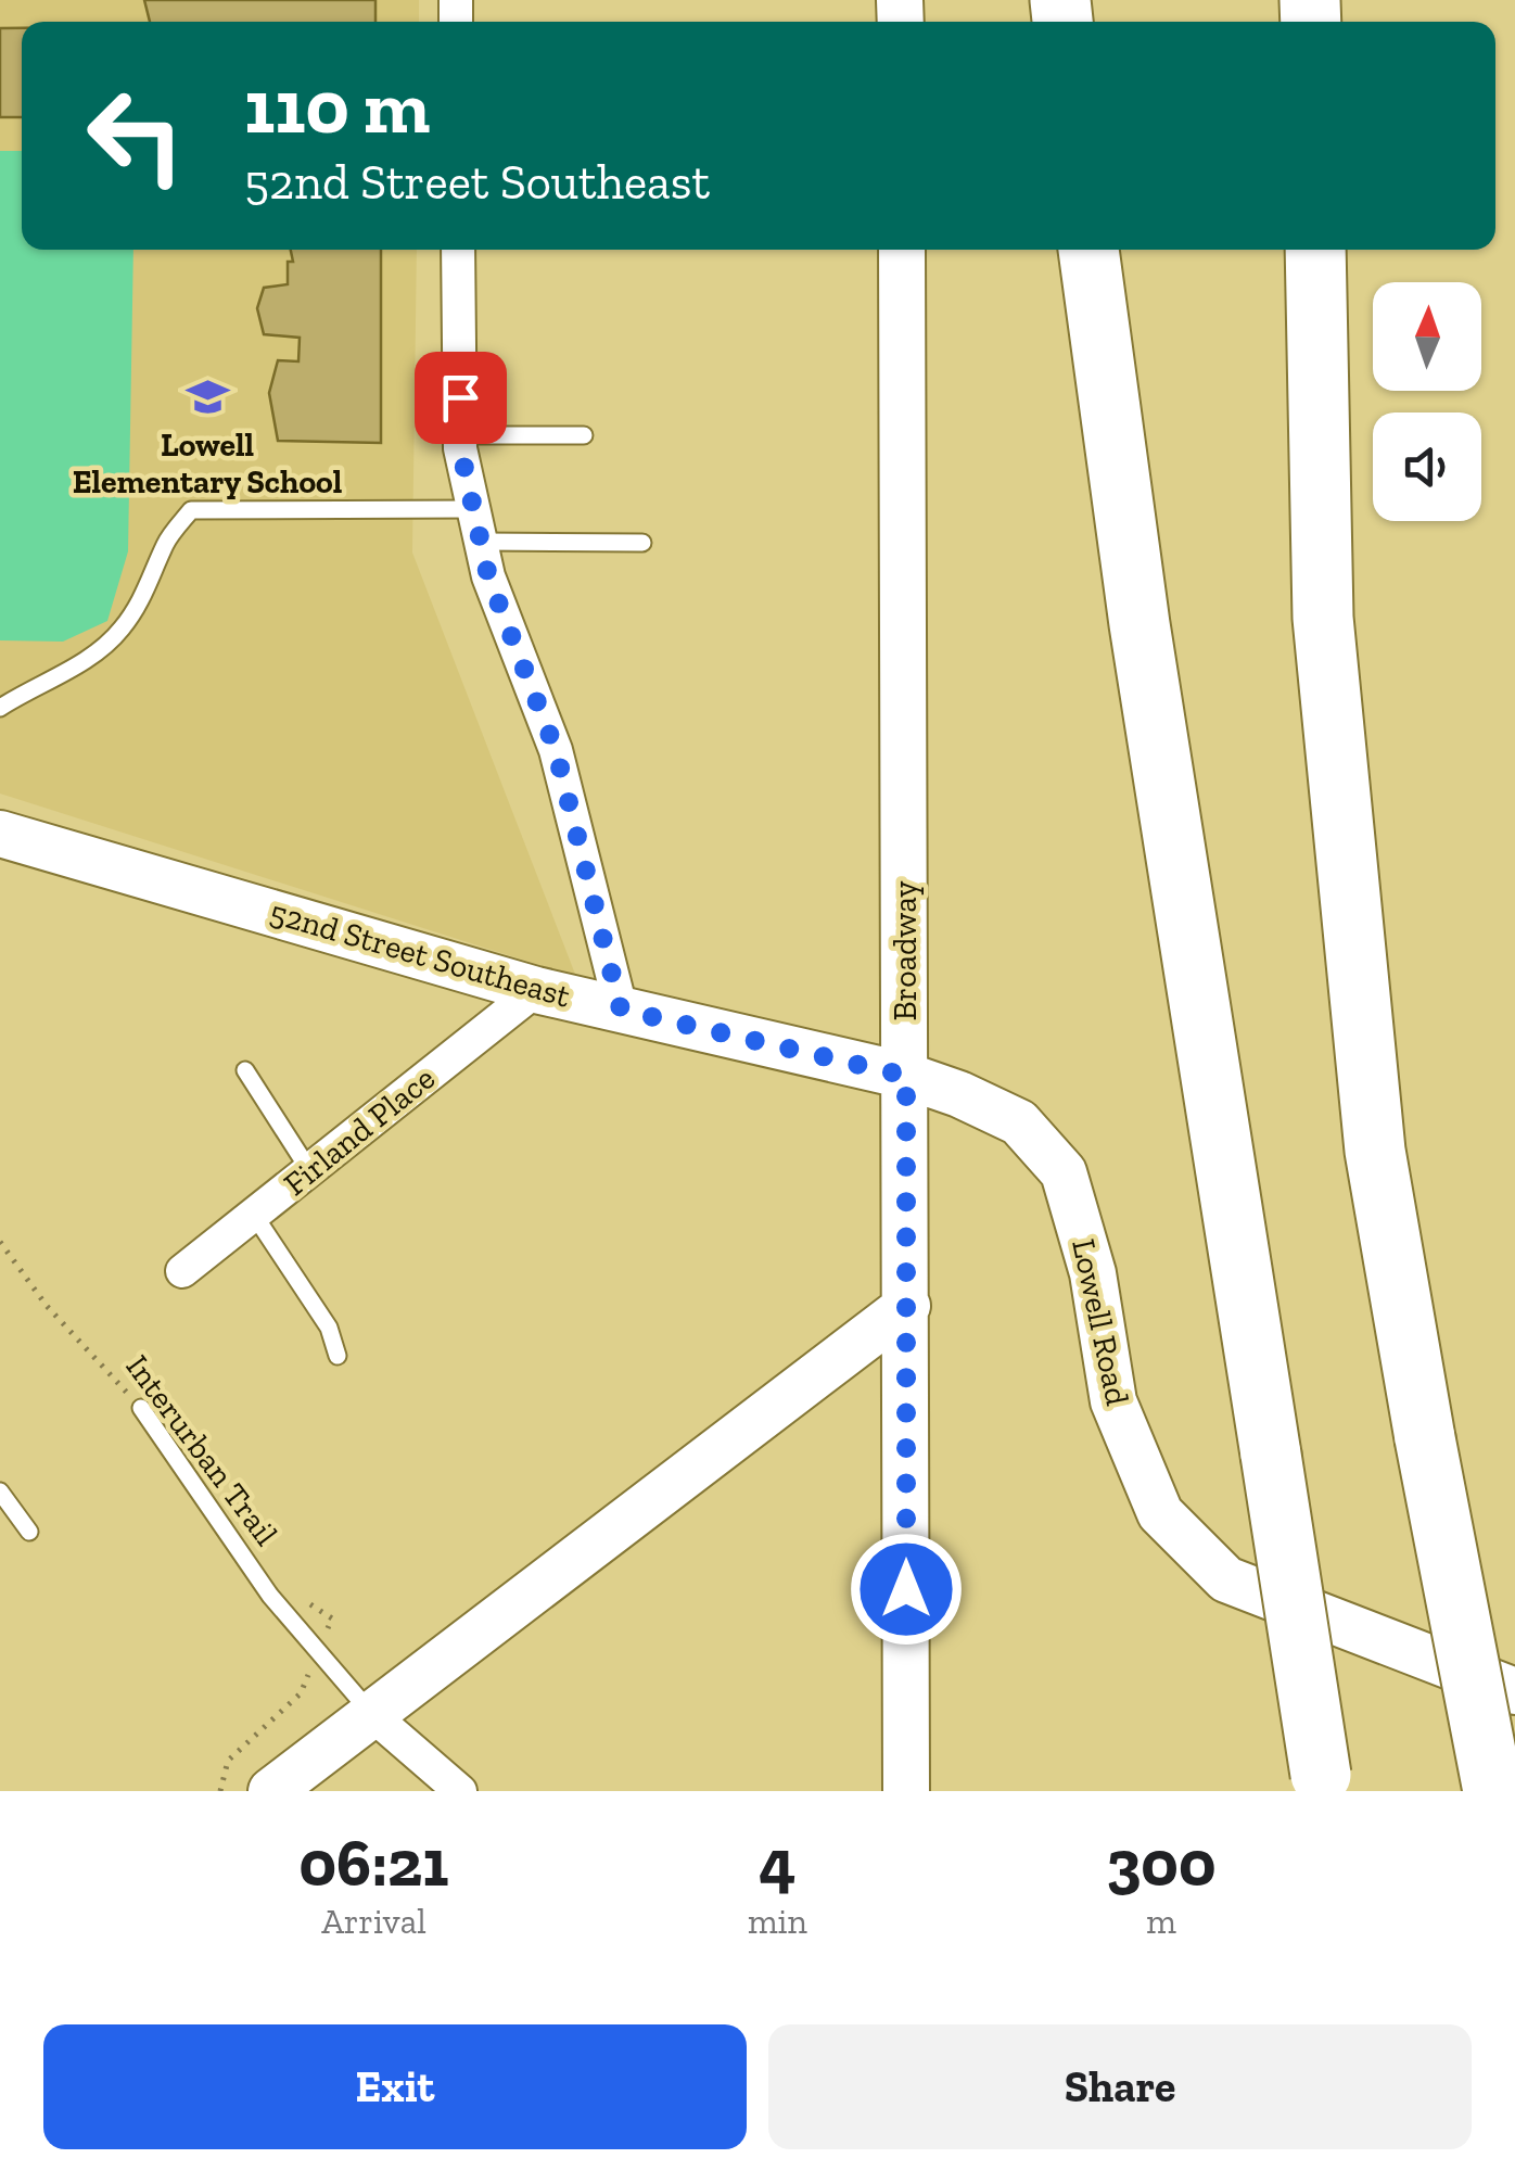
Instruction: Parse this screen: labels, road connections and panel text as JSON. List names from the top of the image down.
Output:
{
  "streets": {
    "street": [
      "Broadway",
      "52nd Street Southeast",
      "Firland Place",
      "Lowell Road"
    ],
    "lane": ["Interurban Trail"]
  },
  "crossings": [
    ["Broadway", "52nd Street Southeast"],
    ["Broadway", "Lowell Road"],
    ["52nd Street Southeast", "Firland Place"],
    ["52nd Street Southeast", "Lowell Road"]
  ],
  "places": {
    "school or university": ["Lowell Elementary School"]
  },
  "north": "top",
  "page": {
    "turn": ["110 m", "52nd Street Southeast"],
    "eta": [
      "06:21",
      "Arrival",
      "4",
      "min",
      "300",
      "m"
    ],
    "buttons": ["Exit", "Share"]
  }
}
